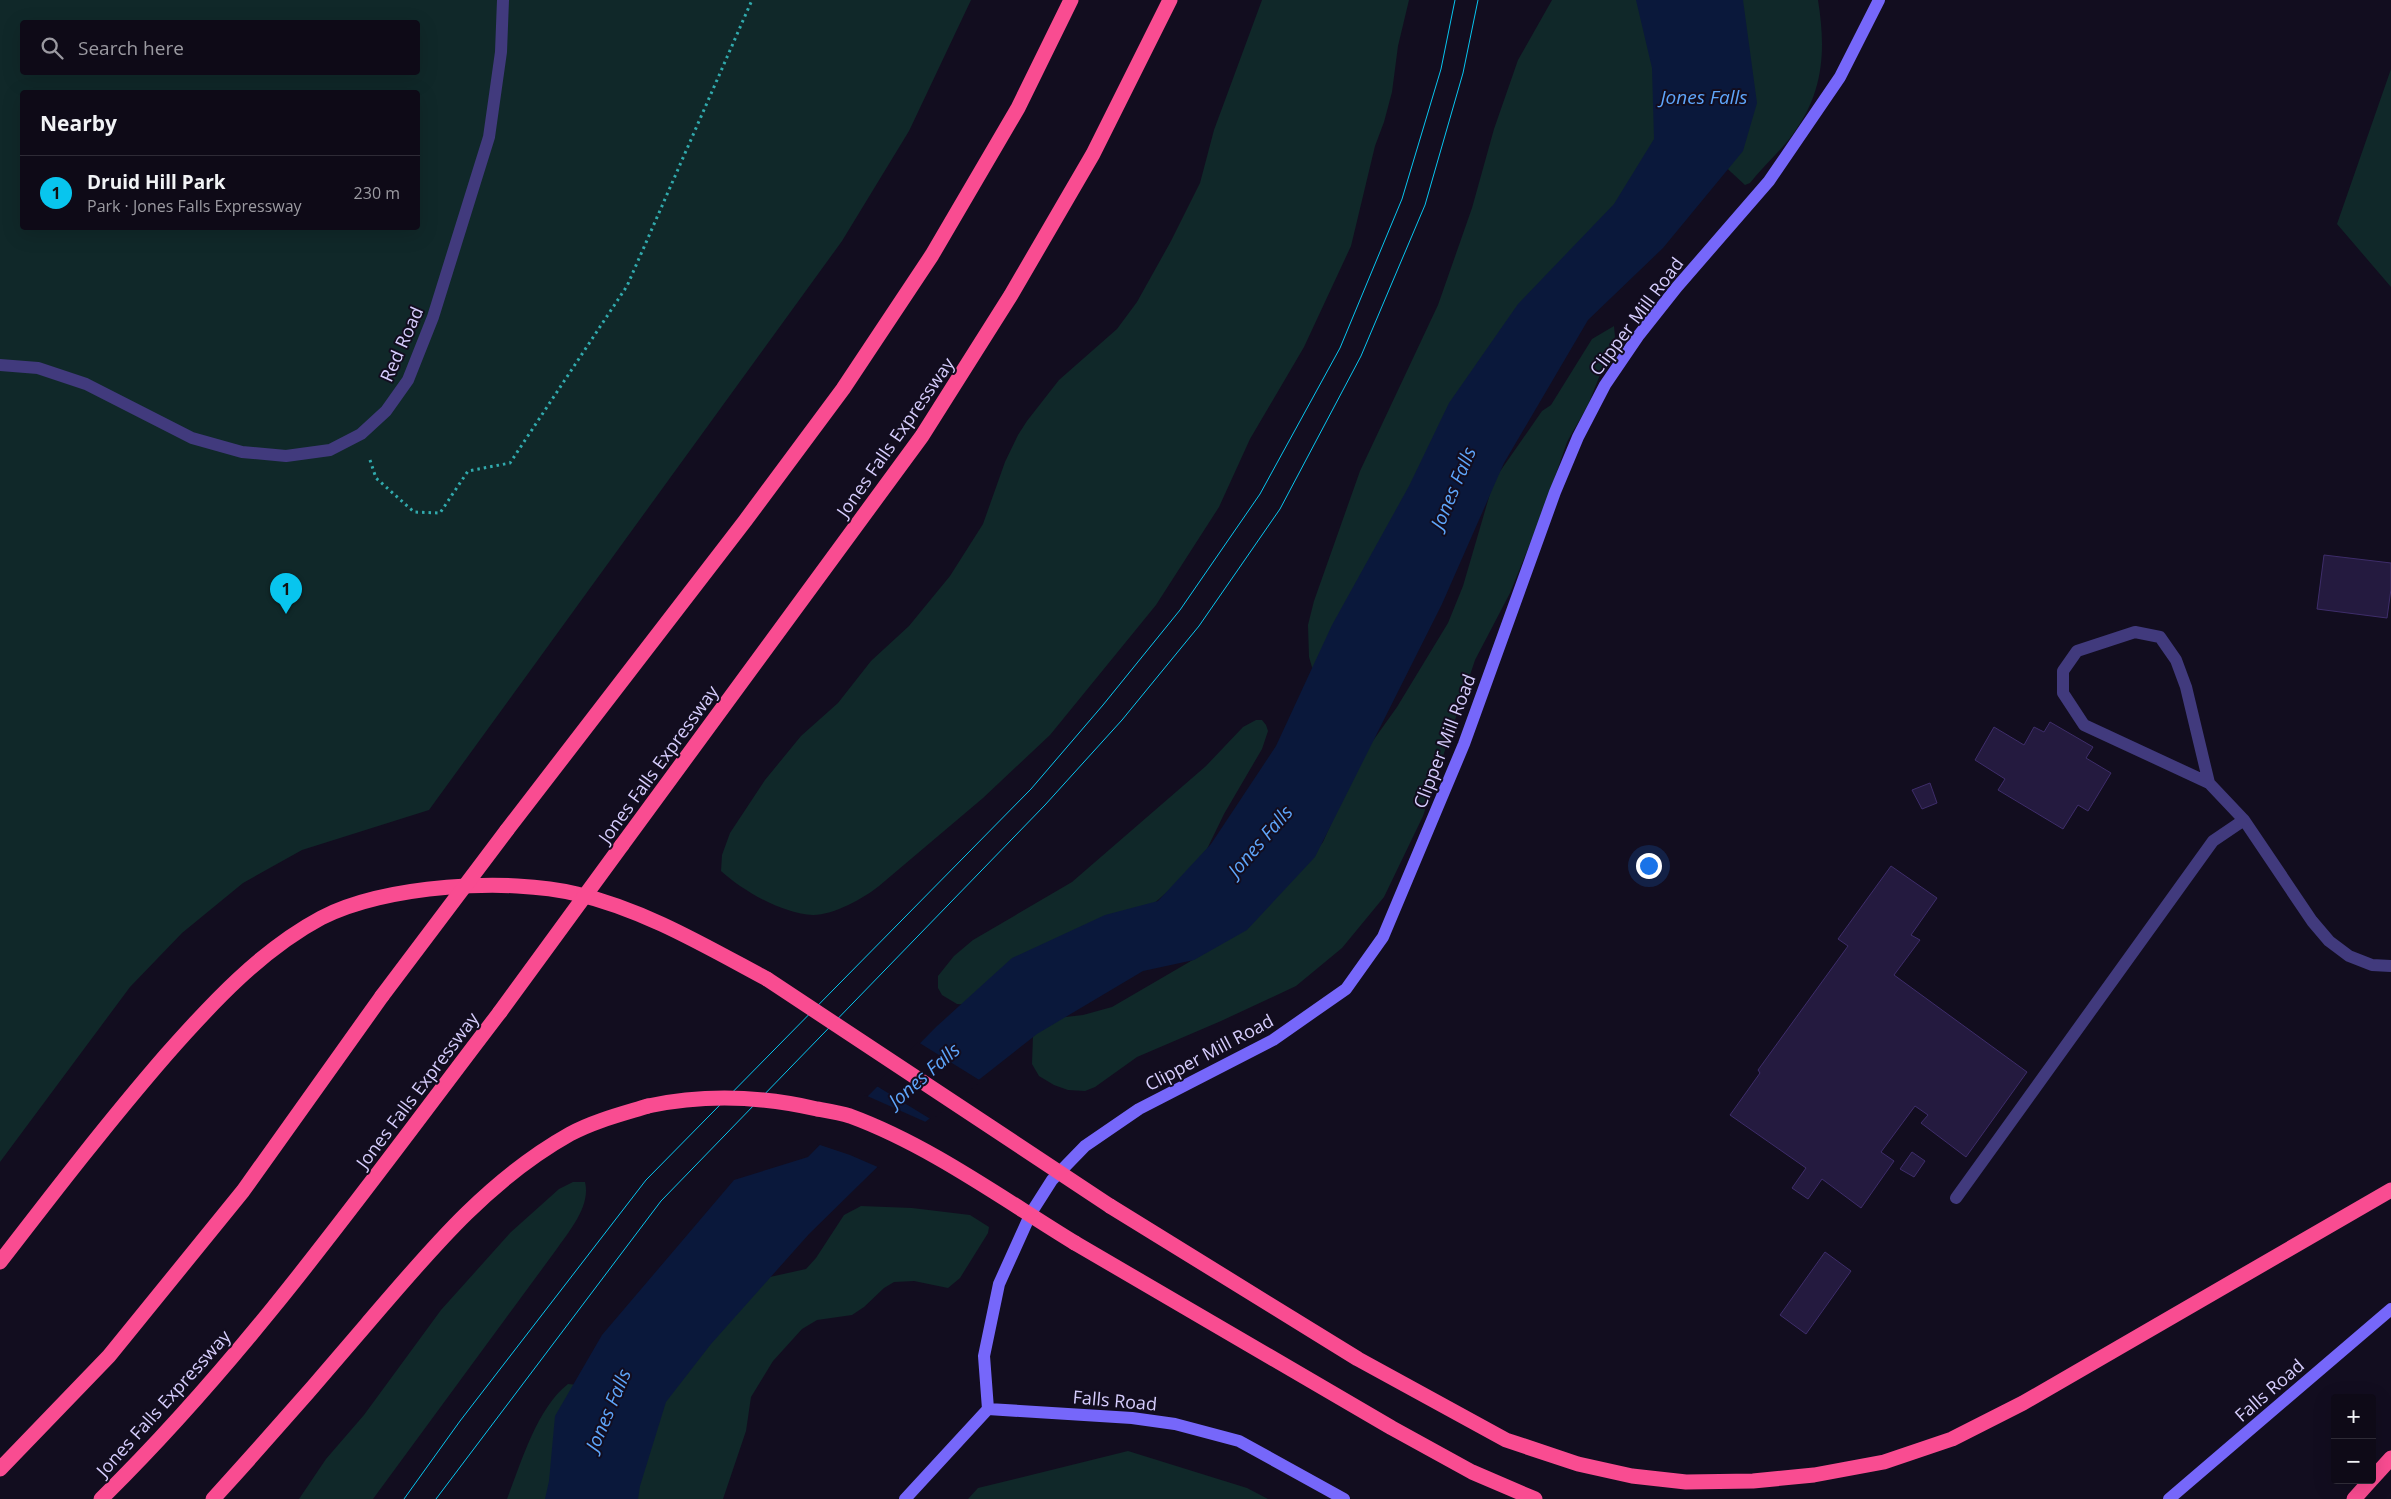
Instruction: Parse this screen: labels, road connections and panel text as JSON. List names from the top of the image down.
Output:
{
  "streets": {
    "highway": ["Jones Falls Expressway"],
    "street": ["Clipper Mill Road", "Falls Road"],
    "lane": ["Red Road"]
  },
  "crossings": [
    ["Clipper Mill Road", "Falls Road"]
  ],
  "water": ["Jones Falls"],
  "page": {
    "search": "Search here",
    "heading": "Nearby",
    "list": [
      {
        "mark": "1",
        "name": "Druid Hill Park",
        "note": "Park · Jones Falls Expressway",
        "value": "230 m"
      }
    ],
    "pins": "1",
    "map_buttons": ["+", "−"]
  }
}
